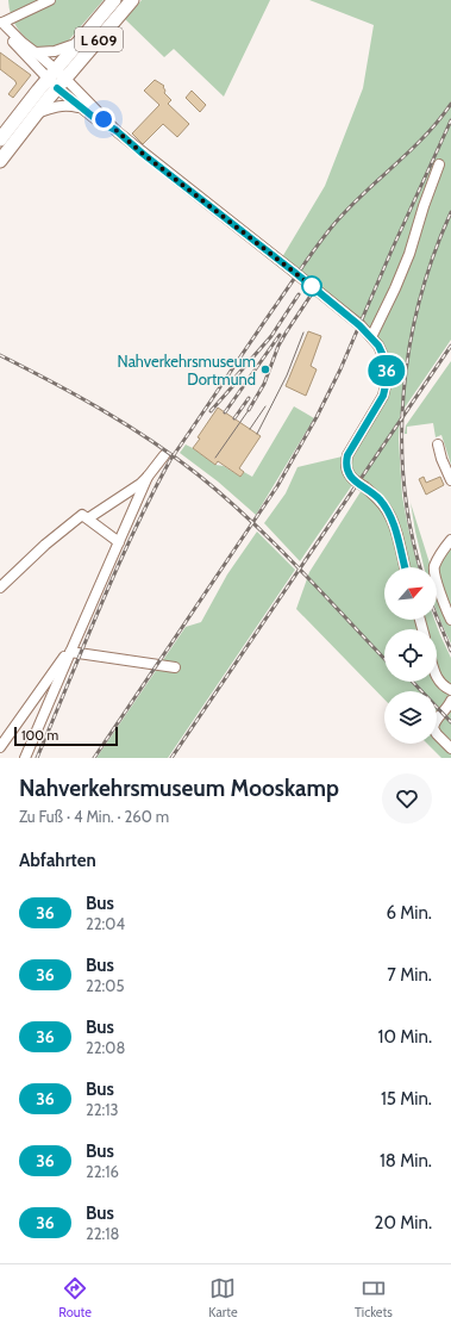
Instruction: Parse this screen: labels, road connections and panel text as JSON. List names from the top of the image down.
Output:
{
  "streets": {
    "main road": ["L 609"]
  },
  "places": ["Nahverkehrsmuseum Dortmund"],
  "lines": ["bus line 36"],
  "scale_bar": "100 m",
  "north": "top right",
  "page": {
    "on_map": "36",
    "scale": "100 m",
    "heading": [
      ["Nahverkehrsmuseum Mooskamp", "Zu Fuß · 4 Min. · 260 m"],
      "Abfahrten"
    ],
    "list": [
      {
        "mark": "36",
        "name": "Bus",
        "note": "22:04",
        "value": "6 Min."
      },
      {
        "mark": "36",
        "name": "Bus",
        "note": "22:05",
        "value": "7 Min."
      },
      {
        "mark": "36",
        "name": "Bus",
        "note": "22:08",
        "value": "10 Min."
      },
      {
        "mark": "36",
        "name": "Bus",
        "note": "22:13",
        "value": "15 Min."
      },
      {
        "mark": "36",
        "name": "Bus",
        "note": "22:16",
        "value": "18 Min."
      },
      {
        "mark": "36",
        "name": "Bus",
        "note": "22:18",
        "value": "20 Min."
      }
    ],
    "tabs": ["Route", "Karte", "Tickets"]
  }
}
